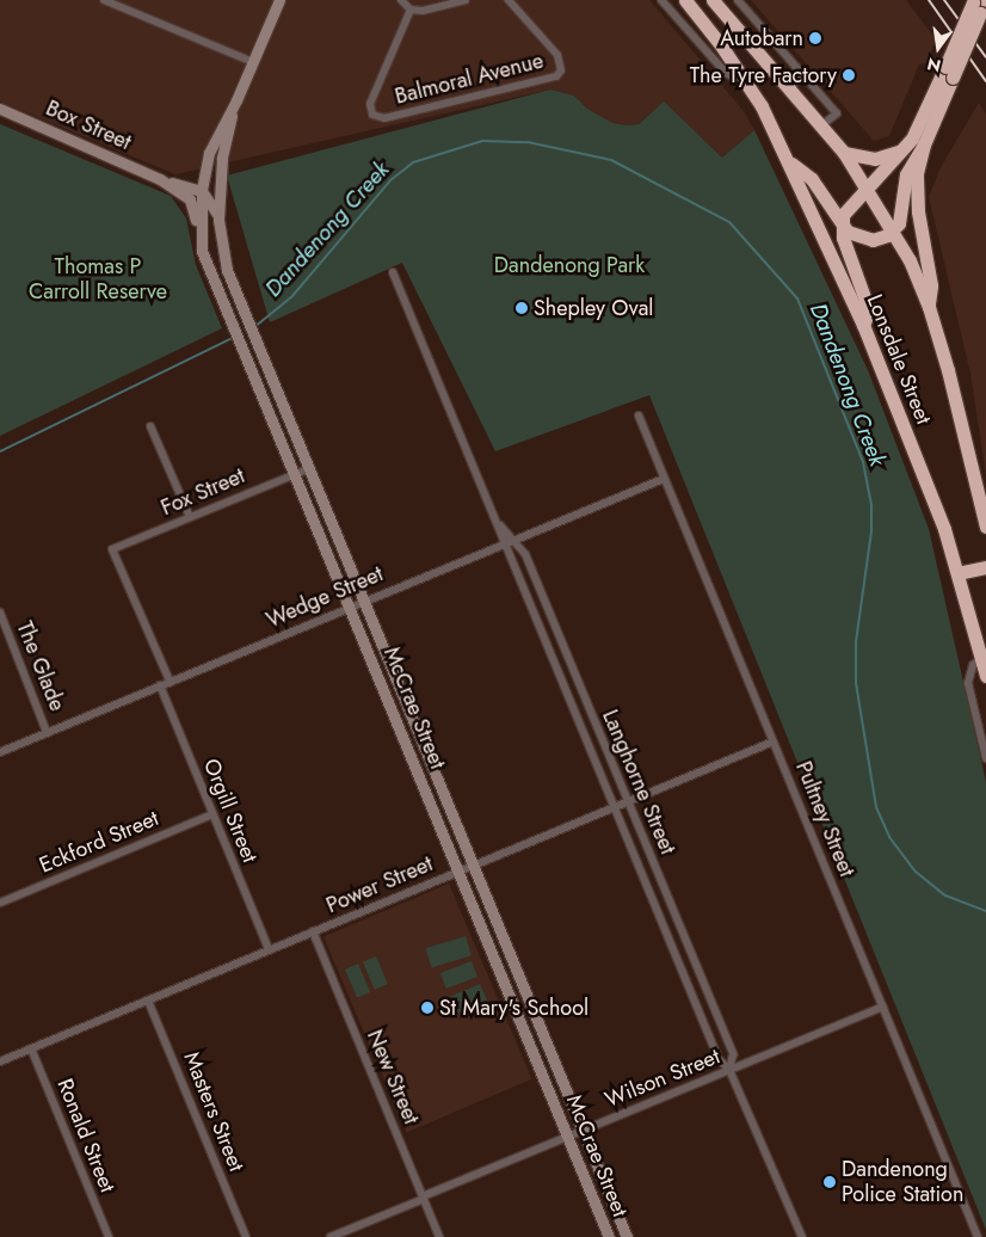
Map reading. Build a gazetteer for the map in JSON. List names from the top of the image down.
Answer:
{
  "streets": {
    "highway": ["Lonsdale Street"],
    "main road": ["Box Street", "McCrae Street"],
    "street": [
      "Balmoral Avenue",
      "Fox Street",
      "Wedge Street",
      "The Glade",
      "Langhorne Street",
      "Orgill Street",
      "Pultney Street",
      "Eckford Street",
      "Power Street",
      "New Street",
      "Wilson Street",
      "Masters Street",
      "Ronald Street"
    ]
  },
  "crossings": [
    ["Box Street", "McCrae Street"],
    ["Fox Street", "Wedge Street"],
    ["Fox Street", "McCrae Street"],
    ["Wedge Street", "The Glade"],
    ["Wedge Street", "McCrae Street"],
    ["Wedge Street", "Langhorne Street"],
    ["Wedge Street", "Orgill Street"],
    ["Wedge Street", "Pultney Street"],
    ["McCrae Street", "Power Street"],
    ["McCrae Street", "Wilson Street"],
    ["Langhorne Street", "Power Street"],
    ["Langhorne Street", "Wilson Street"],
    ["Orgill Street", "Eckford Street"],
    ["Orgill Street", "Power Street"],
    ["Pultney Street", "Power Street"],
    ["Pultney Street", "Wilson Street"],
    ["Power Street", "New Street"],
    ["Power Street", "Masters Street"],
    ["Power Street", "Ronald Street"],
    ["New Street", "Wilson Street"]
  ],
  "water": ["Dandenong Creek"],
  "parks": ["Dandenong Park", "Thomas P Carroll Reserve"],
  "places": [
    "Autobarn",
    "The Tyre Factory",
    "Shepley Oval",
    "St Mary's School",
    "Dandenong Police Station"
  ],
  "north": "bottom"
}
